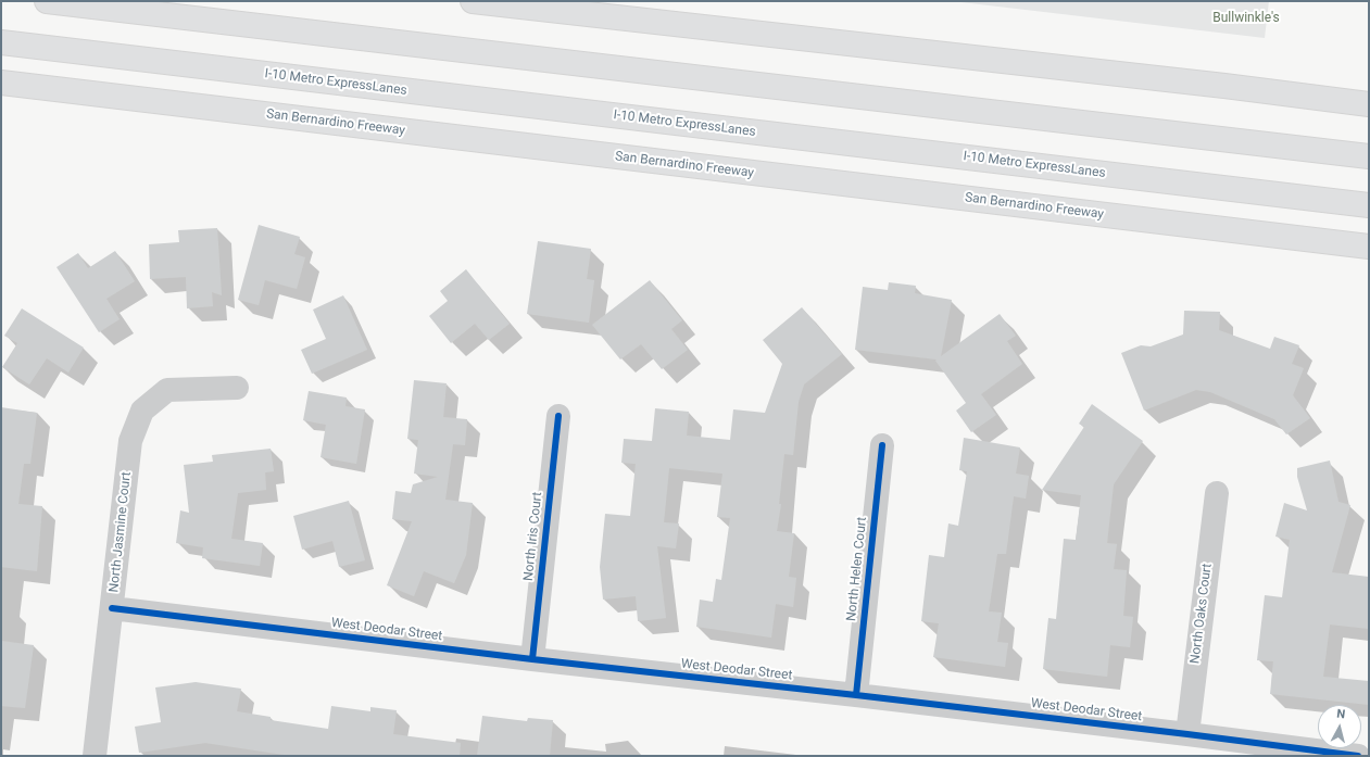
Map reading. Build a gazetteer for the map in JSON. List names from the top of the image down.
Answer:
{
  "streets": {
    "highway": ["I-10 Metro ExpressLanes", "San Bernardino Freeway"],
    "street": [
      "North Jasmine Court",
      "North Iris Court",
      "North Helen Court",
      "North Oaks Court",
      "West Deodar Street"
    ]
  },
  "crossings": [
    ["North Jasmine Court", "West Deodar Street"],
    ["North Iris Court", "West Deodar Street"],
    ["North Helen Court", "West Deodar Street"],
    ["North Oaks Court", "West Deodar Street"]
  ],
  "parks": ["Bullwinkle's"],
  "north": "top"
}
